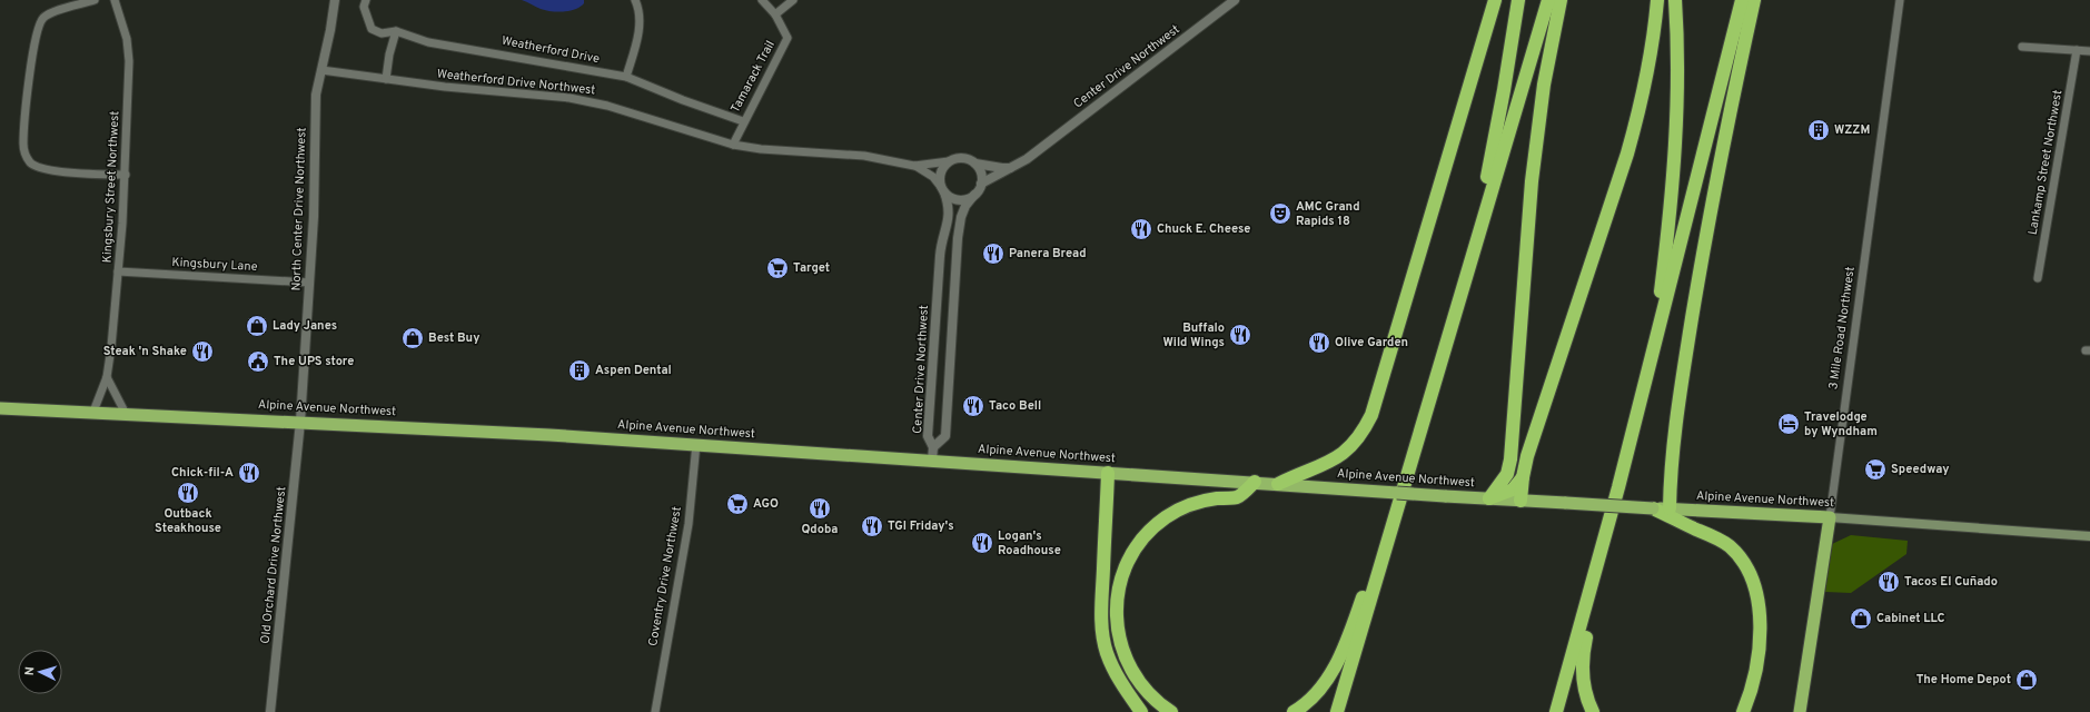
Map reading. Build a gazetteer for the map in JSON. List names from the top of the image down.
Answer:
{
  "streets": {
    "highway": ["3 Mile Road Northwest", "Alpine Avenue Northwest"],
    "street": [
      "Weatherford Drive",
      "Center Drive Northwest",
      "Tamarack Trail",
      "Weatherford Drive Northwest",
      "Lankamp Street Northwest",
      "Kingsbury Street Northwest",
      "North Center Drive Northwest",
      "Kingsbury Lane",
      "Old Orchard Drive Northwest",
      "Coventry Drive Northwest"
    ]
  },
  "crossings": [
    ["Weatherford Drive", "Tamarack Trail"],
    ["Center Drive Northwest", "Weatherford Drive Northwest"],
    ["Tamarack Trail", "Weatherford Drive Northwest"],
    ["Weatherford Drive Northwest", "North Center Drive Northwest"],
    ["Kingsbury Street Northwest", "Kingsbury Lane"],
    ["Kingsbury Street Northwest", "Alpine Avenue Northwest"],
    ["North Center Drive Northwest", "Kingsbury Lane"],
    ["North Center Drive Northwest", "Alpine Avenue Northwest"],
    ["North Center Drive Northwest", "Old Orchard Drive Northwest"],
    ["3 Mile Road Northwest", "Alpine Avenue Northwest"],
    ["Alpine Avenue Northwest", "Old Orchard Drive Northwest"],
    ["Alpine Avenue Northwest", "Coventry Drive Northwest"]
  ],
  "places": {
    "building": ["WZZM", "Aspen Dental"],
    "theatre": ["AMC Grand Rapids 18"],
    "restaurant": [
      "Chuck E. Cheese",
      "Panera Bread",
      "Buffalo Wild Wings",
      "Olive Garden",
      "Steak 'n Shake",
      "Taco Bell",
      "Chick-fil-A",
      "Outback Steakhouse",
      "Qdoba",
      "TGI Friday's",
      "Logan's Roadhouse",
      "Tacos El Cuñado"
    ],
    "supermarket": ["Target", "Speedway", "AGO"],
    "shop": [
      "Lady Janes",
      "Best Buy",
      "Cabinet LLC",
      "The Home Depot"
    ],
    "public building": ["The UPS store"],
    "hotel": ["Travelodge by Wyndham"]
  },
  "north": "left"
}
